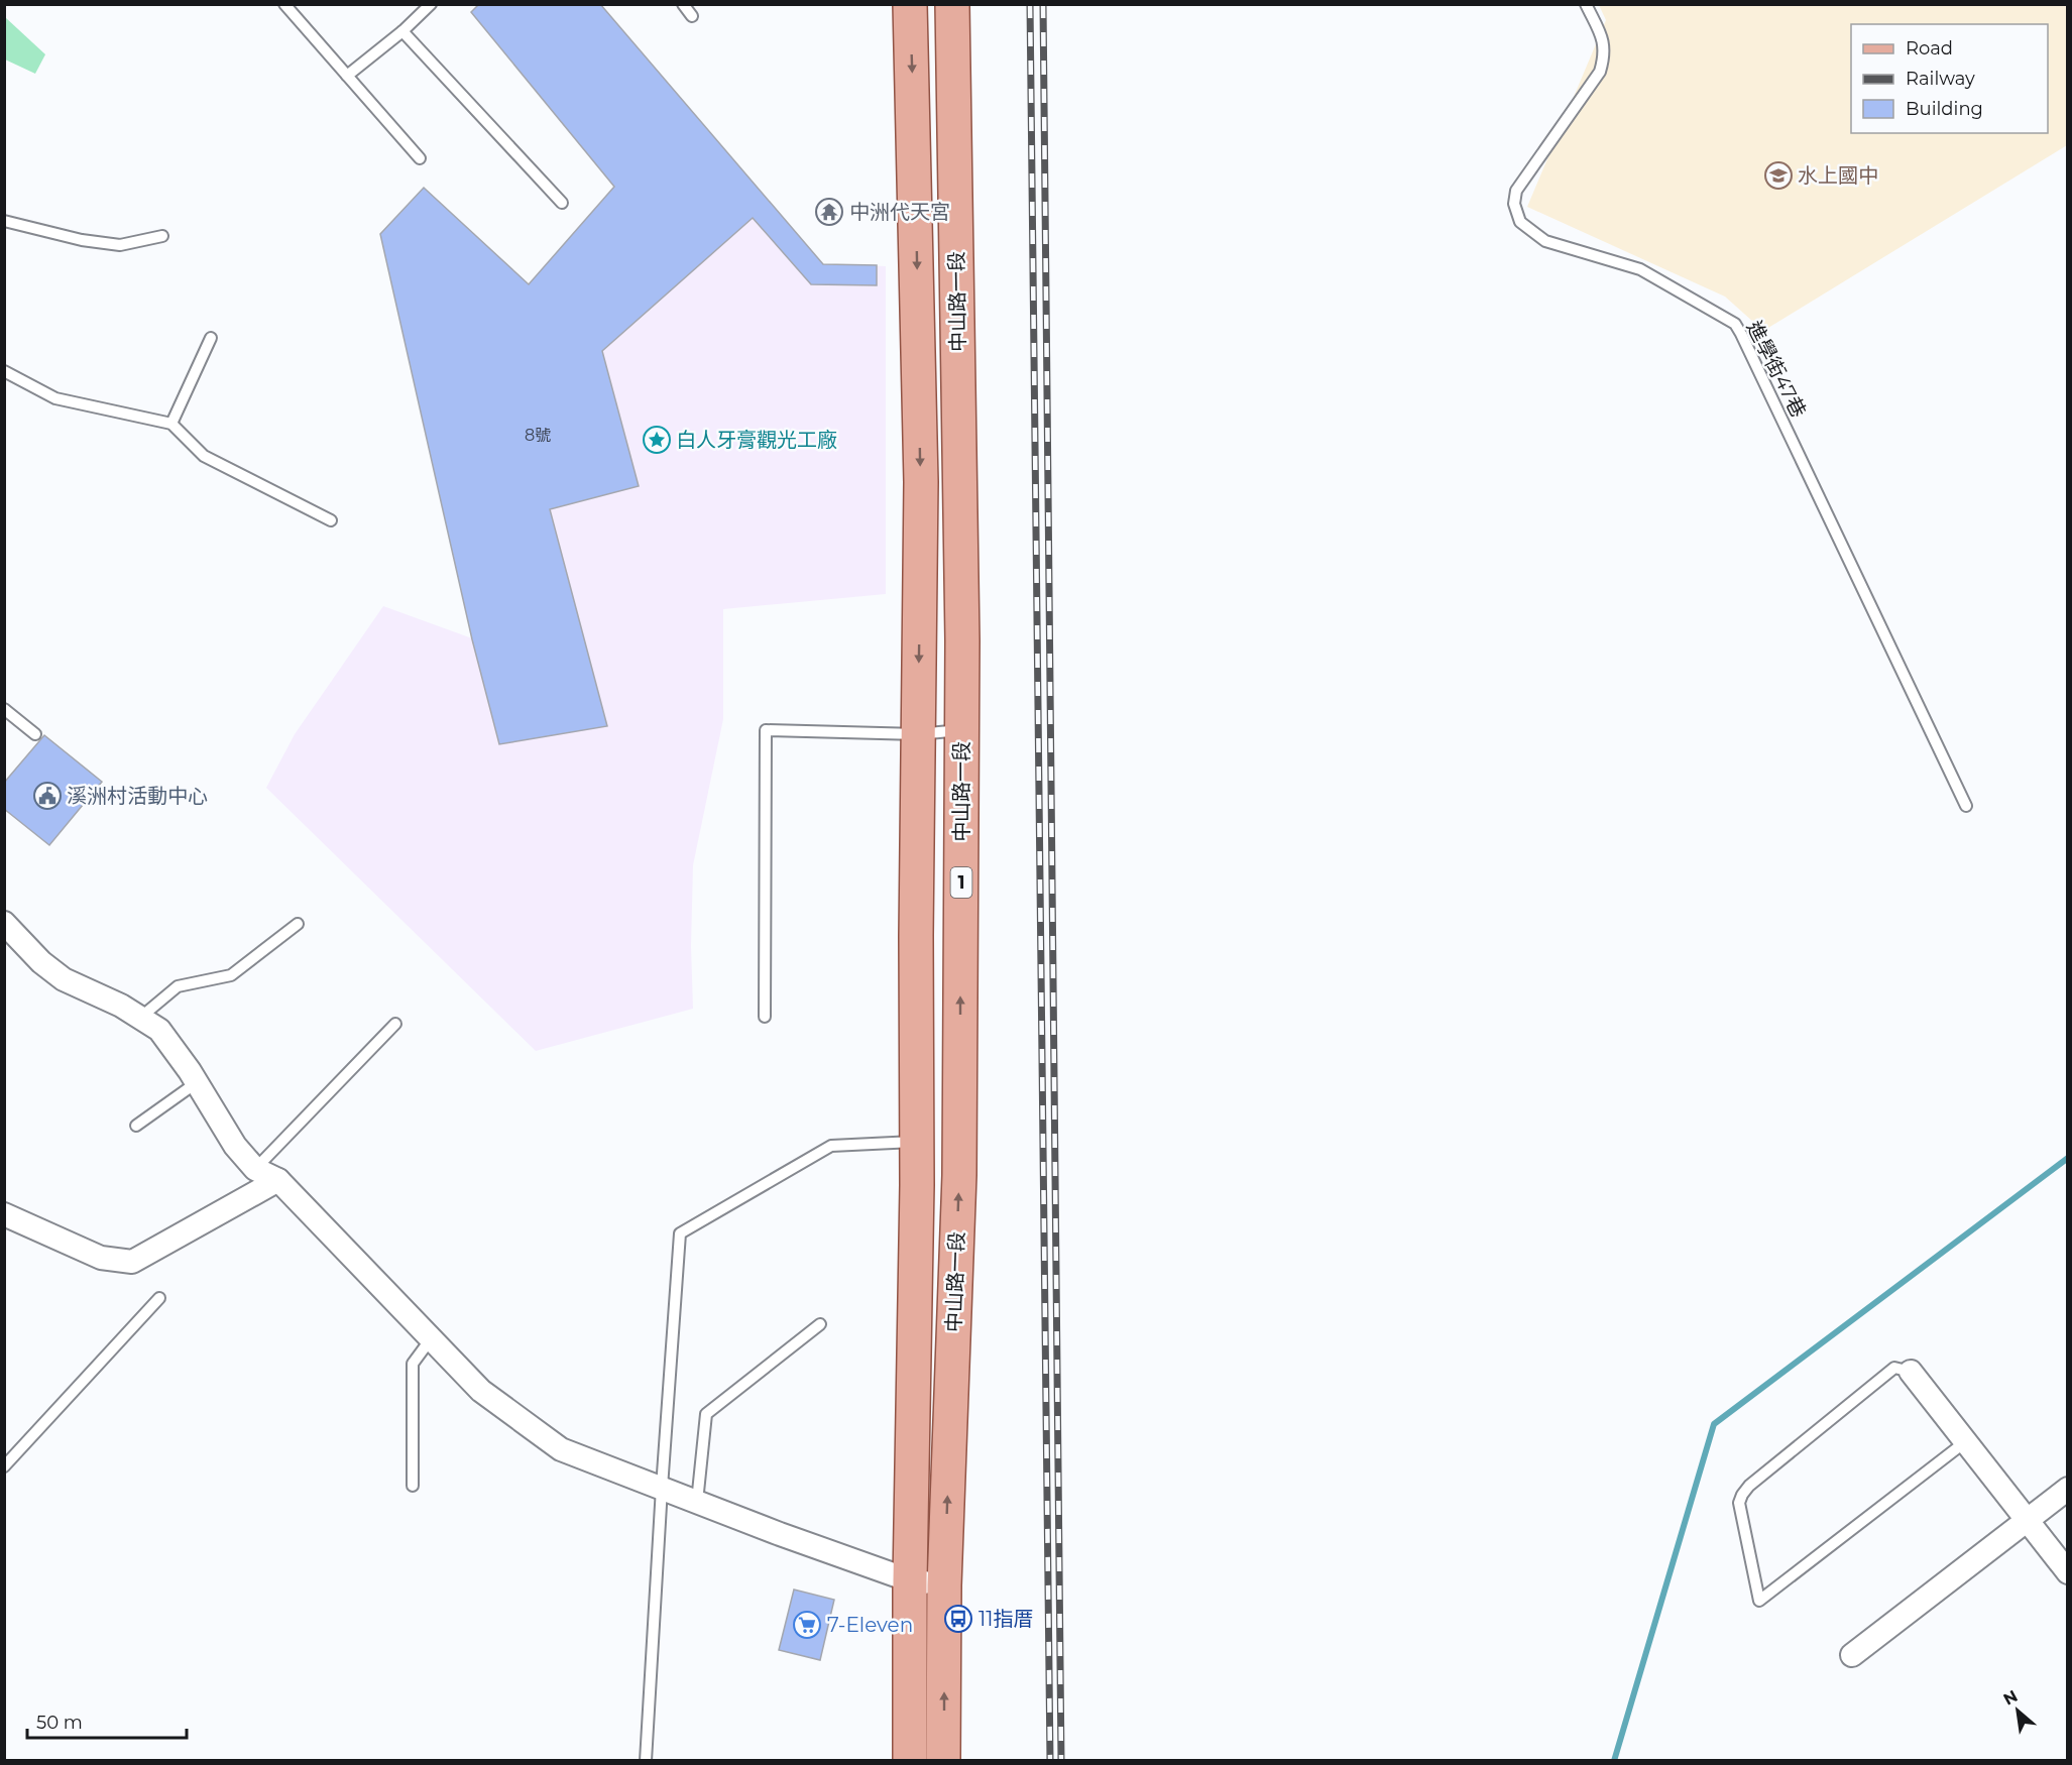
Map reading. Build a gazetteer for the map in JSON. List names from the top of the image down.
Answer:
{
  "streets": {
    "main road": ["中山路一段", "1"],
    "lane": ["進學街47巷"]
  },
  "places": {
    "school or university": ["水上國中"],
    "temple": ["中洲代天宮"],
    "place": ["白人牙膏觀光工廠"],
    "public building": ["溪洲村活動中心"],
    "bus stop": ["11指厝"],
    "supermarket": ["7-Eleven"]
  },
  "house_numbers": ["8號"],
  "legend": ["Road", "Railway", "Building"],
  "scale_bar": "50 m",
  "north": "top left"
}
